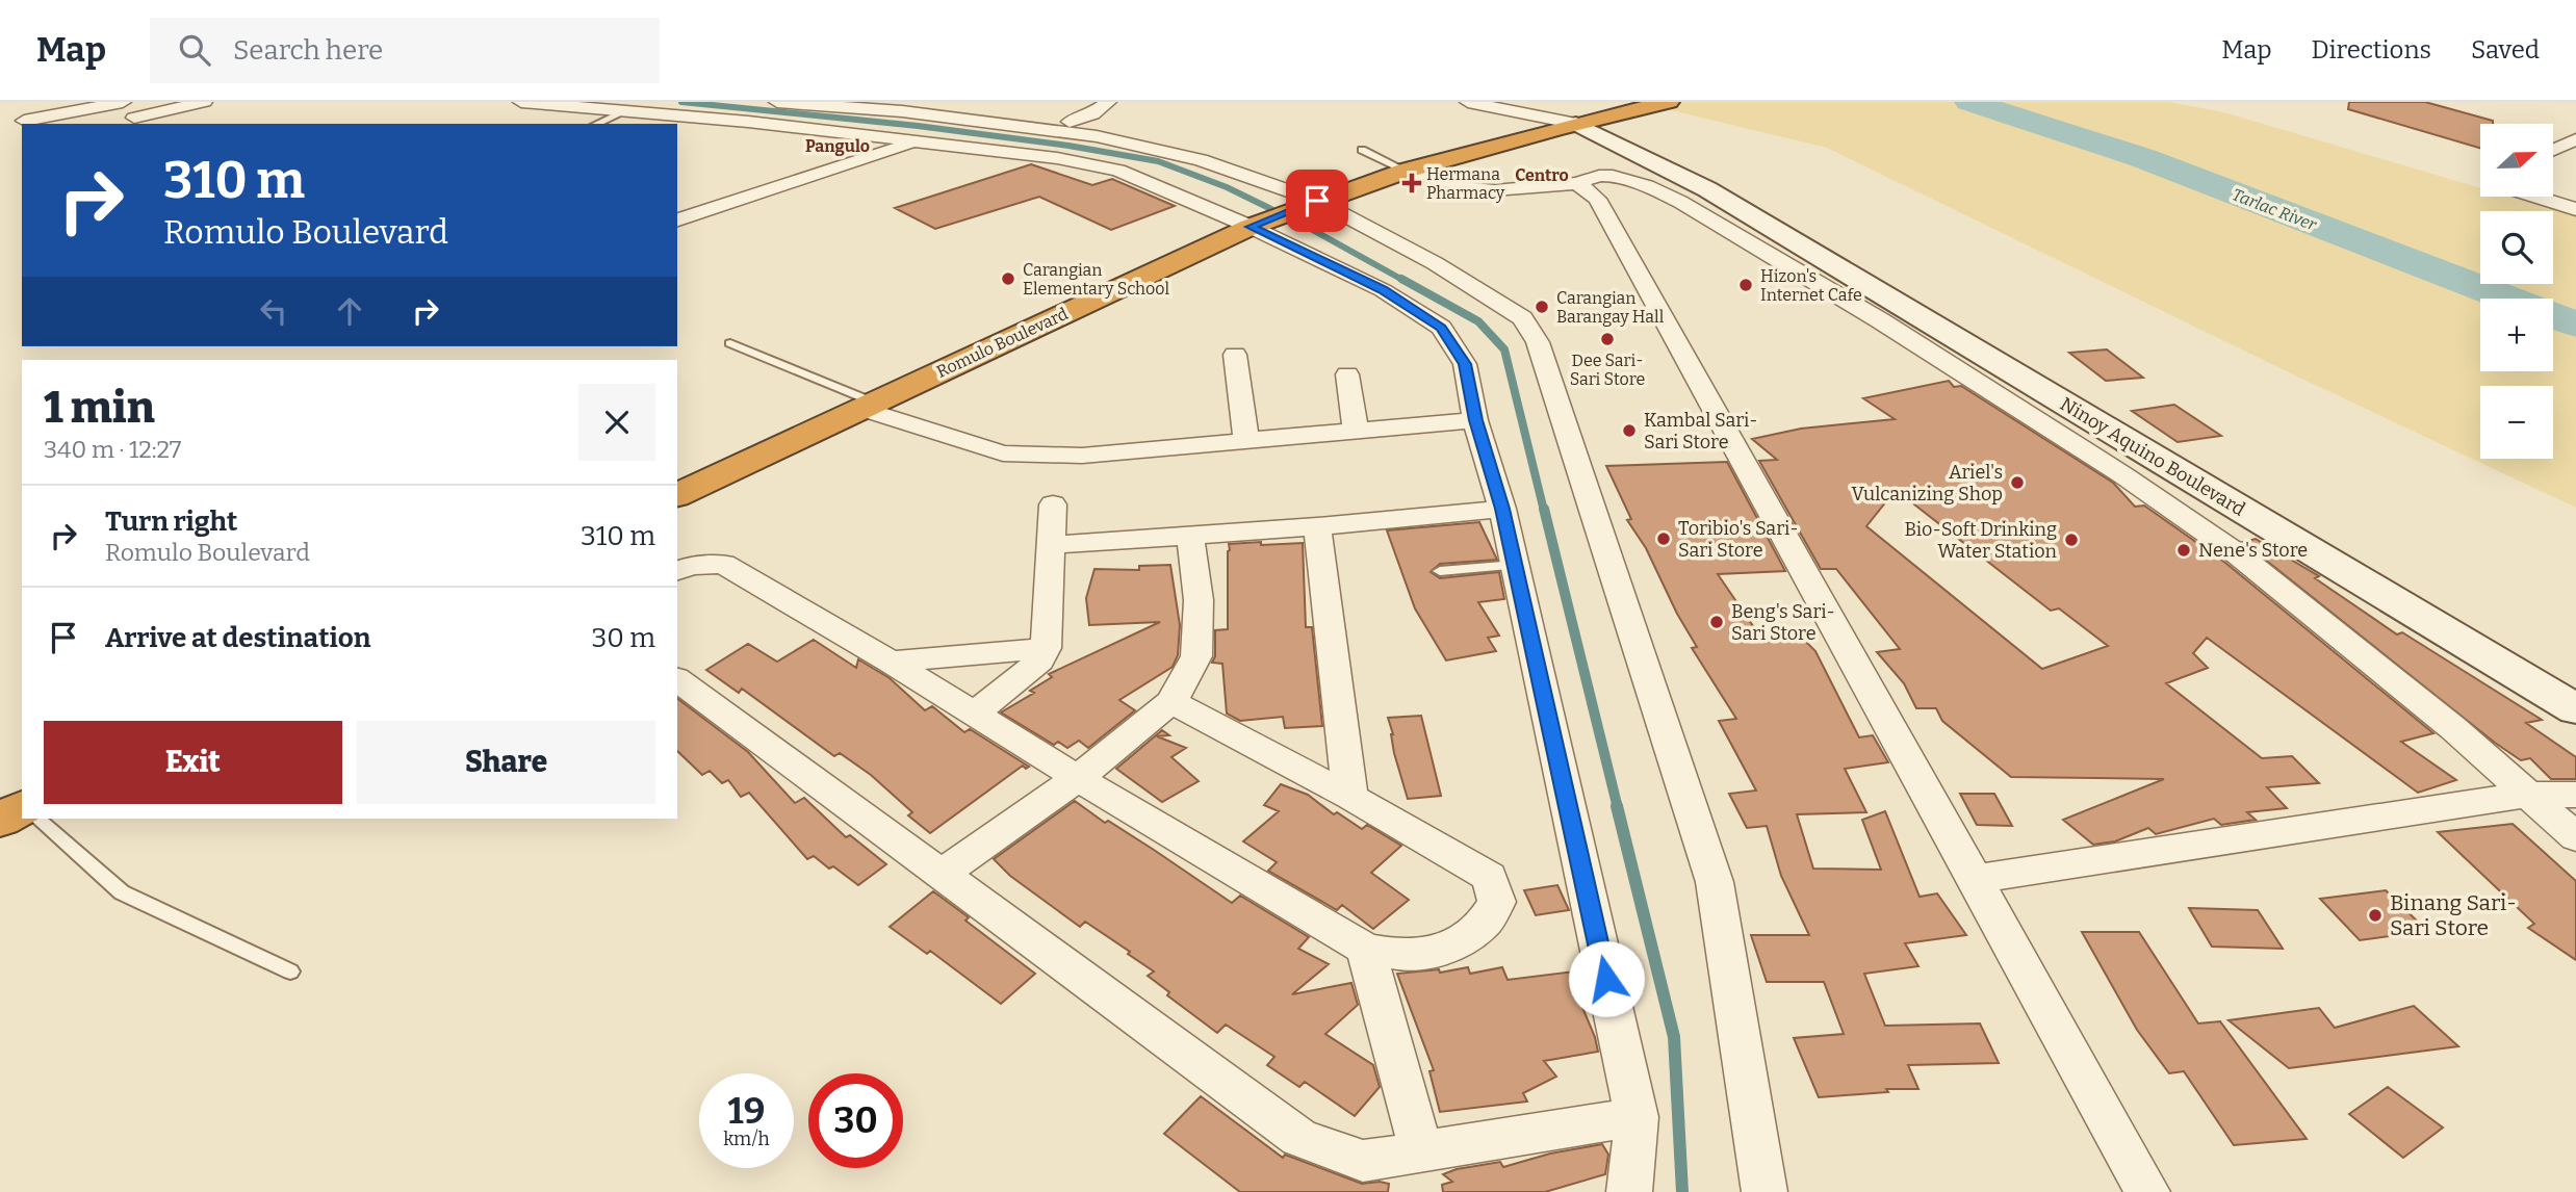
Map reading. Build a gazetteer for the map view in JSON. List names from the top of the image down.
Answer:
{
  "streets": {
    "highway": ["Romulo Boulevard"],
    "main road": ["Ninoy Aquino Boulevard"]
  },
  "crossings": [
    ["Romulo Boulevard", "Ninoy Aquino Boulevard"]
  ],
  "districts": ["Pangulo", "Centro"],
  "water": ["Tarlac River"],
  "places": {
    "health": ["Hermana Pharmacy"],
    "other": [
      "Carangian Elementary School",
      "Hizon's Internet Cafe",
      "Carangian Barangay Hall",
      "Dee Sari- Sari Store",
      "Kambal Sari- Sari Store",
      "Ariel's Vulcanizing Shop",
      "Toribio's Sari- Sari Store",
      "Bio-Soft Drinking Water Station",
      "Nene's Store",
      "Beng's Sari- Sari Store",
      "Binang Sari- Sari Store"
    ]
  },
  "north": "right",
  "page": {
    "header": "Map",
    "search": "Search here",
    "nav": ["Map", "Directions", "Saved"],
    "map_buttons": ["+", "−"],
    "turn": ["310 m", "Romulo Boulevard"],
    "heading": ["1 min", "340 m · 12:27"],
    "list": [
      {
        "name": "Turn right",
        "note": "Romulo Boulevard",
        "value": "310 m"
      },
      {
        "name": "Arrive at destination",
        "value": "30 m"
      }
    ],
    "buttons": ["Exit", "Share"],
    "speed": "19 km/h",
    "limit": "30"
  }
}
